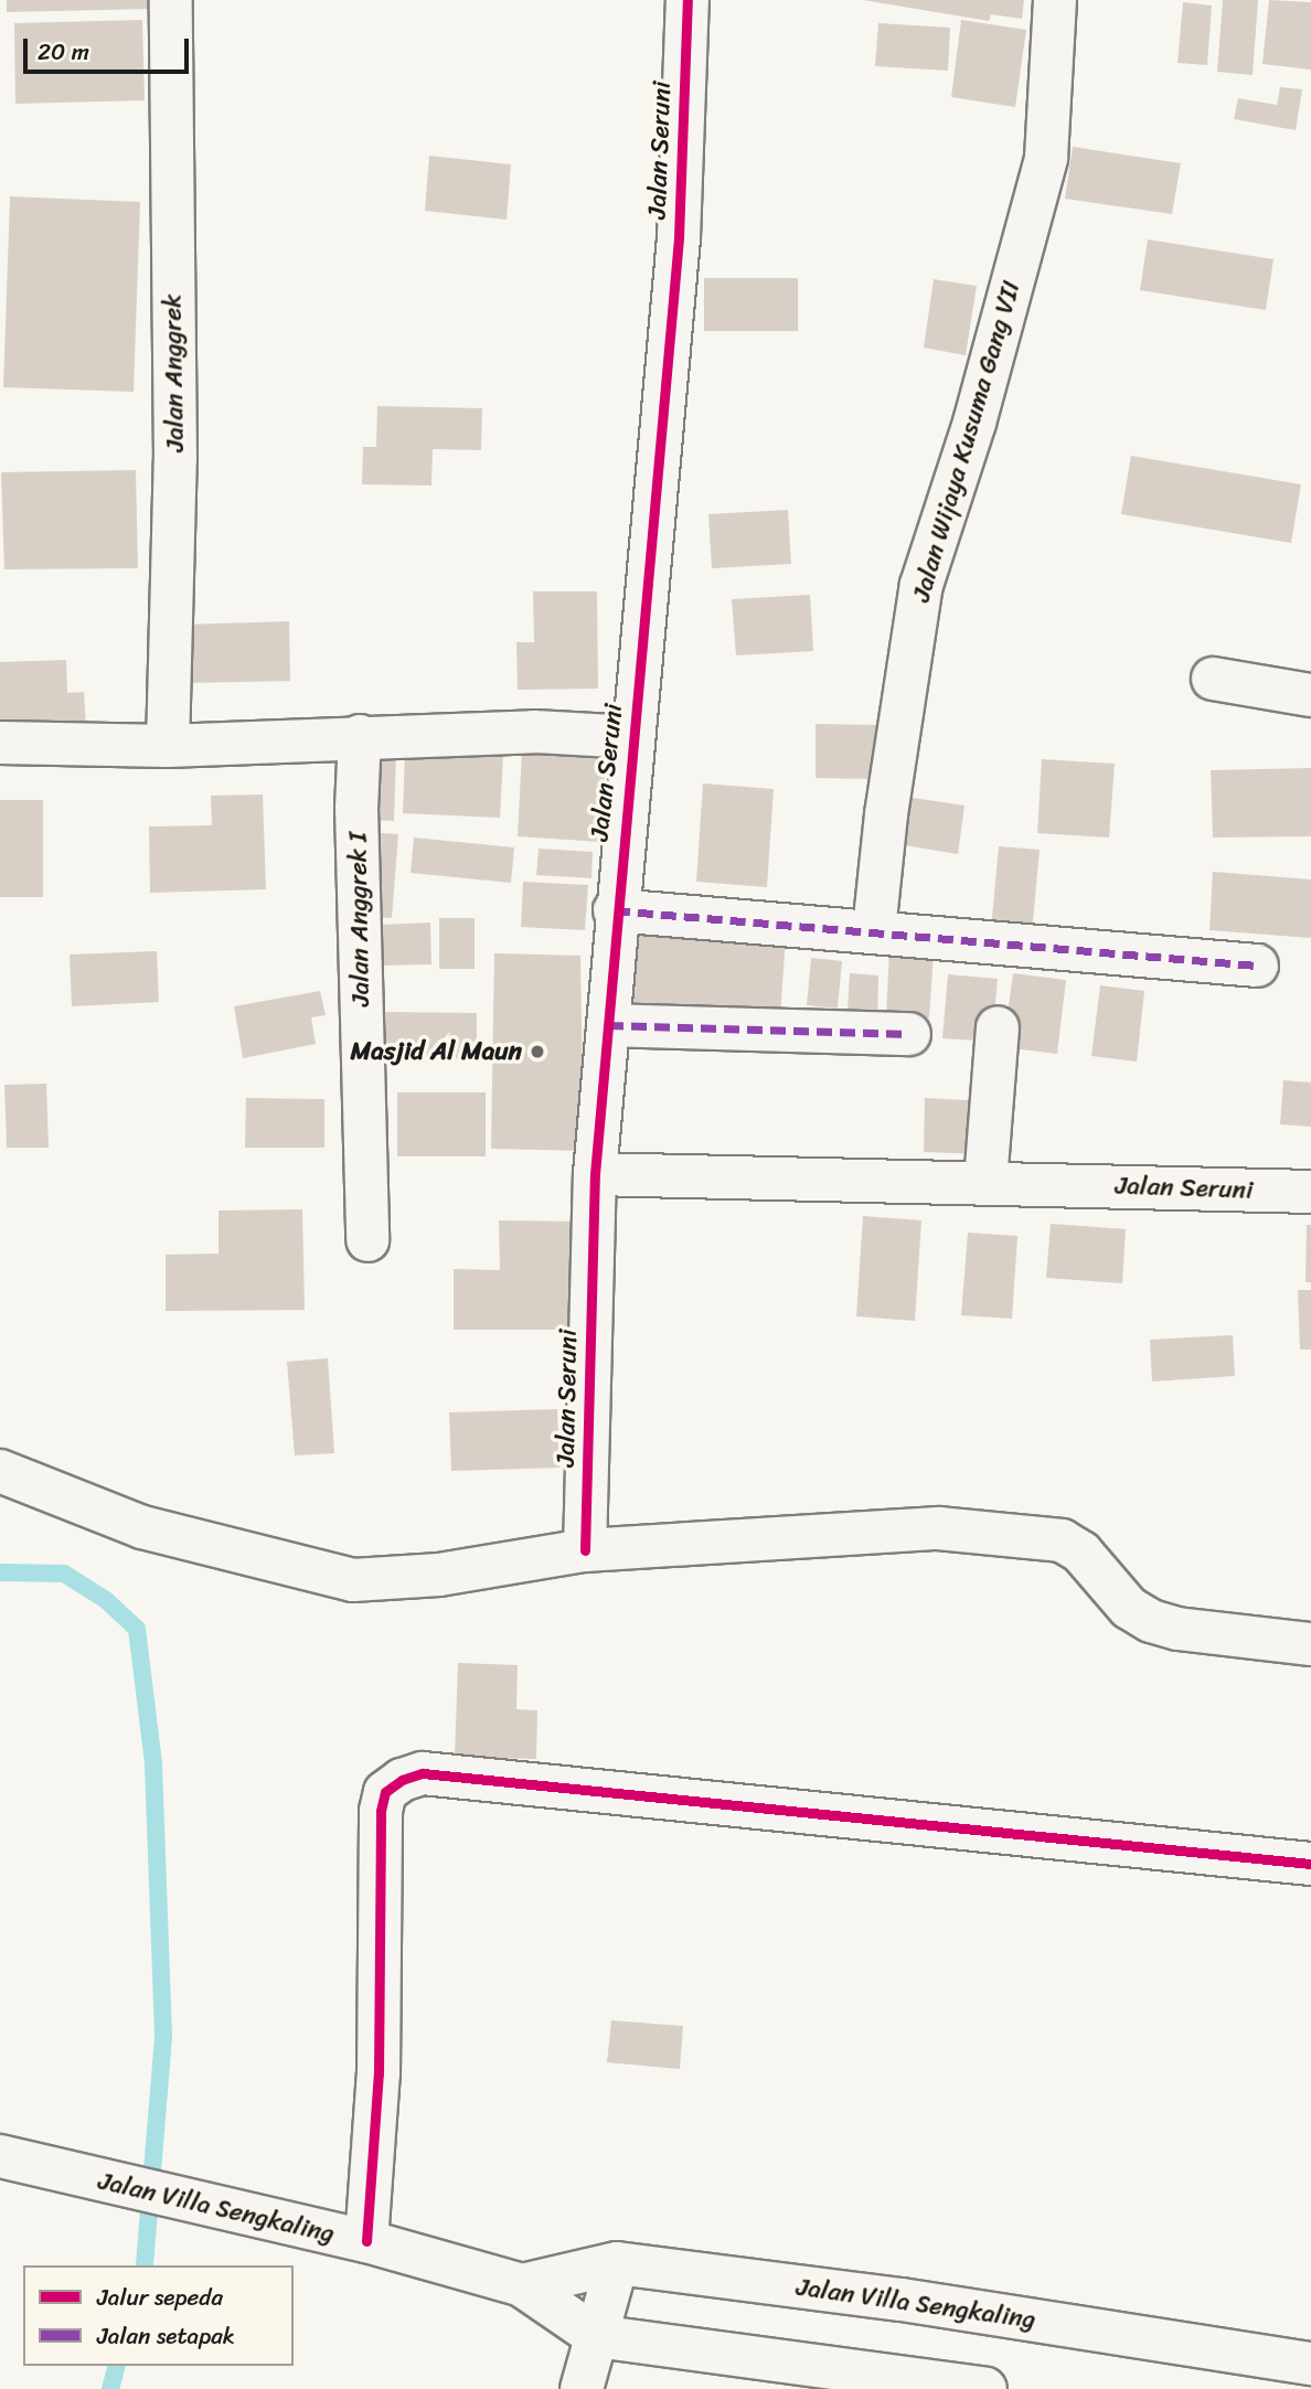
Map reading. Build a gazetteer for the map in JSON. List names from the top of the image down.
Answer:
{
  "streets": {
    "street": [
      "Jalan Seruni",
      "Jalan Anggrek",
      "Jalan Wijaya Kusuma Gang VII",
      "Jalan Anggrek I",
      "Jalan Villa Sengkaling"
    ]
  },
  "places": ["Masjid Al Maun"],
  "legend": ["Jalur sepeda", "Jalan setapak"],
  "scale_bar": "20 m"
}
